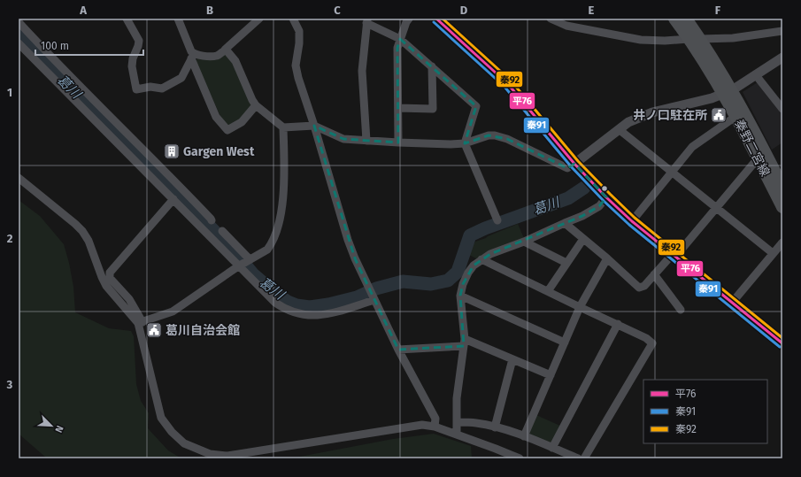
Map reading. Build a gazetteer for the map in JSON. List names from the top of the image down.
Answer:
{
  "streets": {
    "main road": ["秦野二宮線"]
  },
  "water": ["葛川"],
  "places": {
    "public building": ["井ノ口駐在所", "葛川自治会館"],
    "building": ["Gargen West"]
  },
  "lines": ["transit line 平76", "transit line 秦92", "transit line 秦91"],
  "legend": ["平76", "秦91", "秦92"],
  "scale_bar": "100 m",
  "north": "bottom right",
  "grid": {
    "columns": [
      "A",
      "B",
      "C",
      "D",
      "E",
      "F"
    ],
    "rows": ["1", "2", "3"]
  }
}
